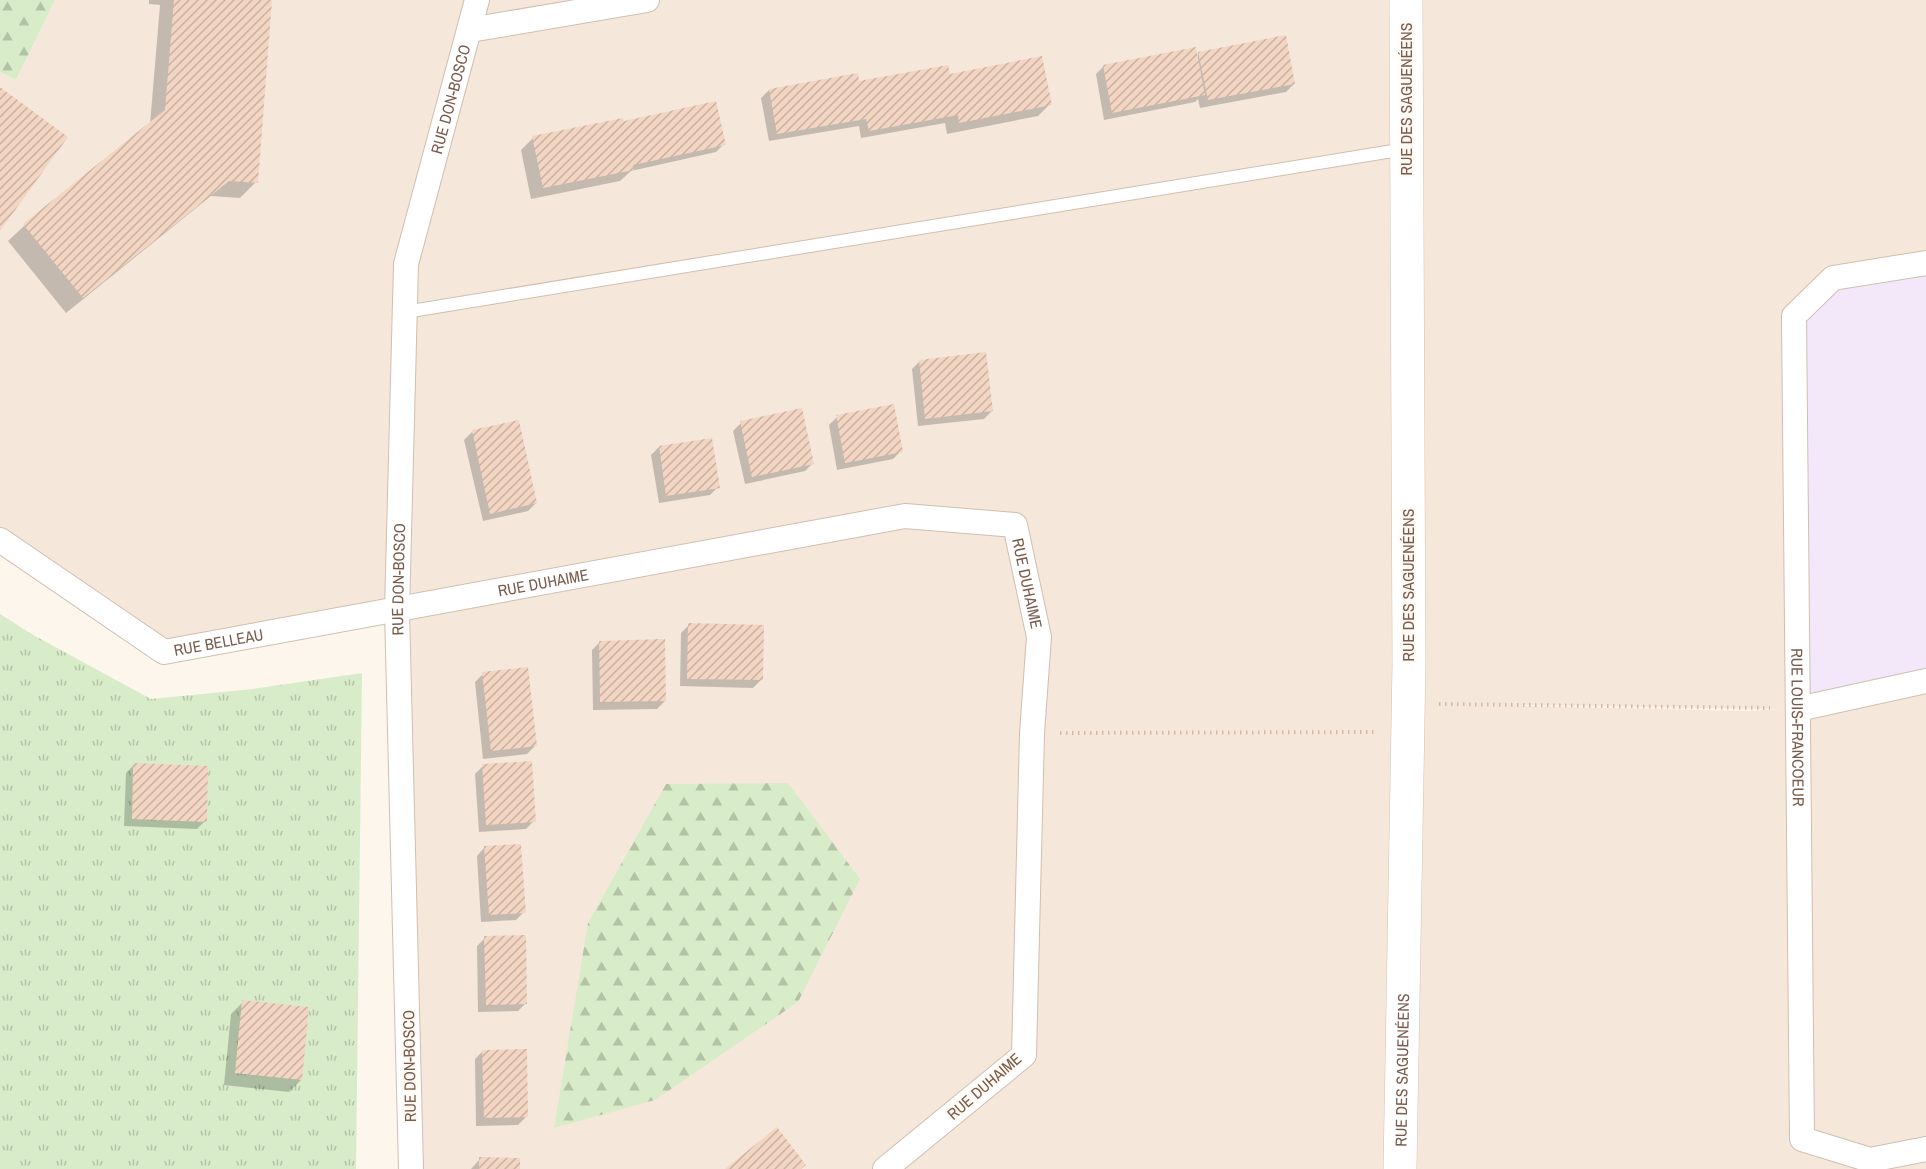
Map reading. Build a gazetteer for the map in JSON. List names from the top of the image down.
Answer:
{
  "streets": {
    "street": [
      "RUE DES SAGUENÉENS",
      "RUE DON-BOSCO",
      "RUE DUHAIME",
      "RUE BELLEAU",
      "RUE LOUIS-FRANCOEUR"
    ]
  },
  "crossings": [
    ["RUE DON-BOSCO", "RUE DUHAIME"],
    ["RUE DON-BOSCO", "RUE BELLEAU"],
    ["RUE DUHAIME", "RUE BELLEAU"]
  ]
}
